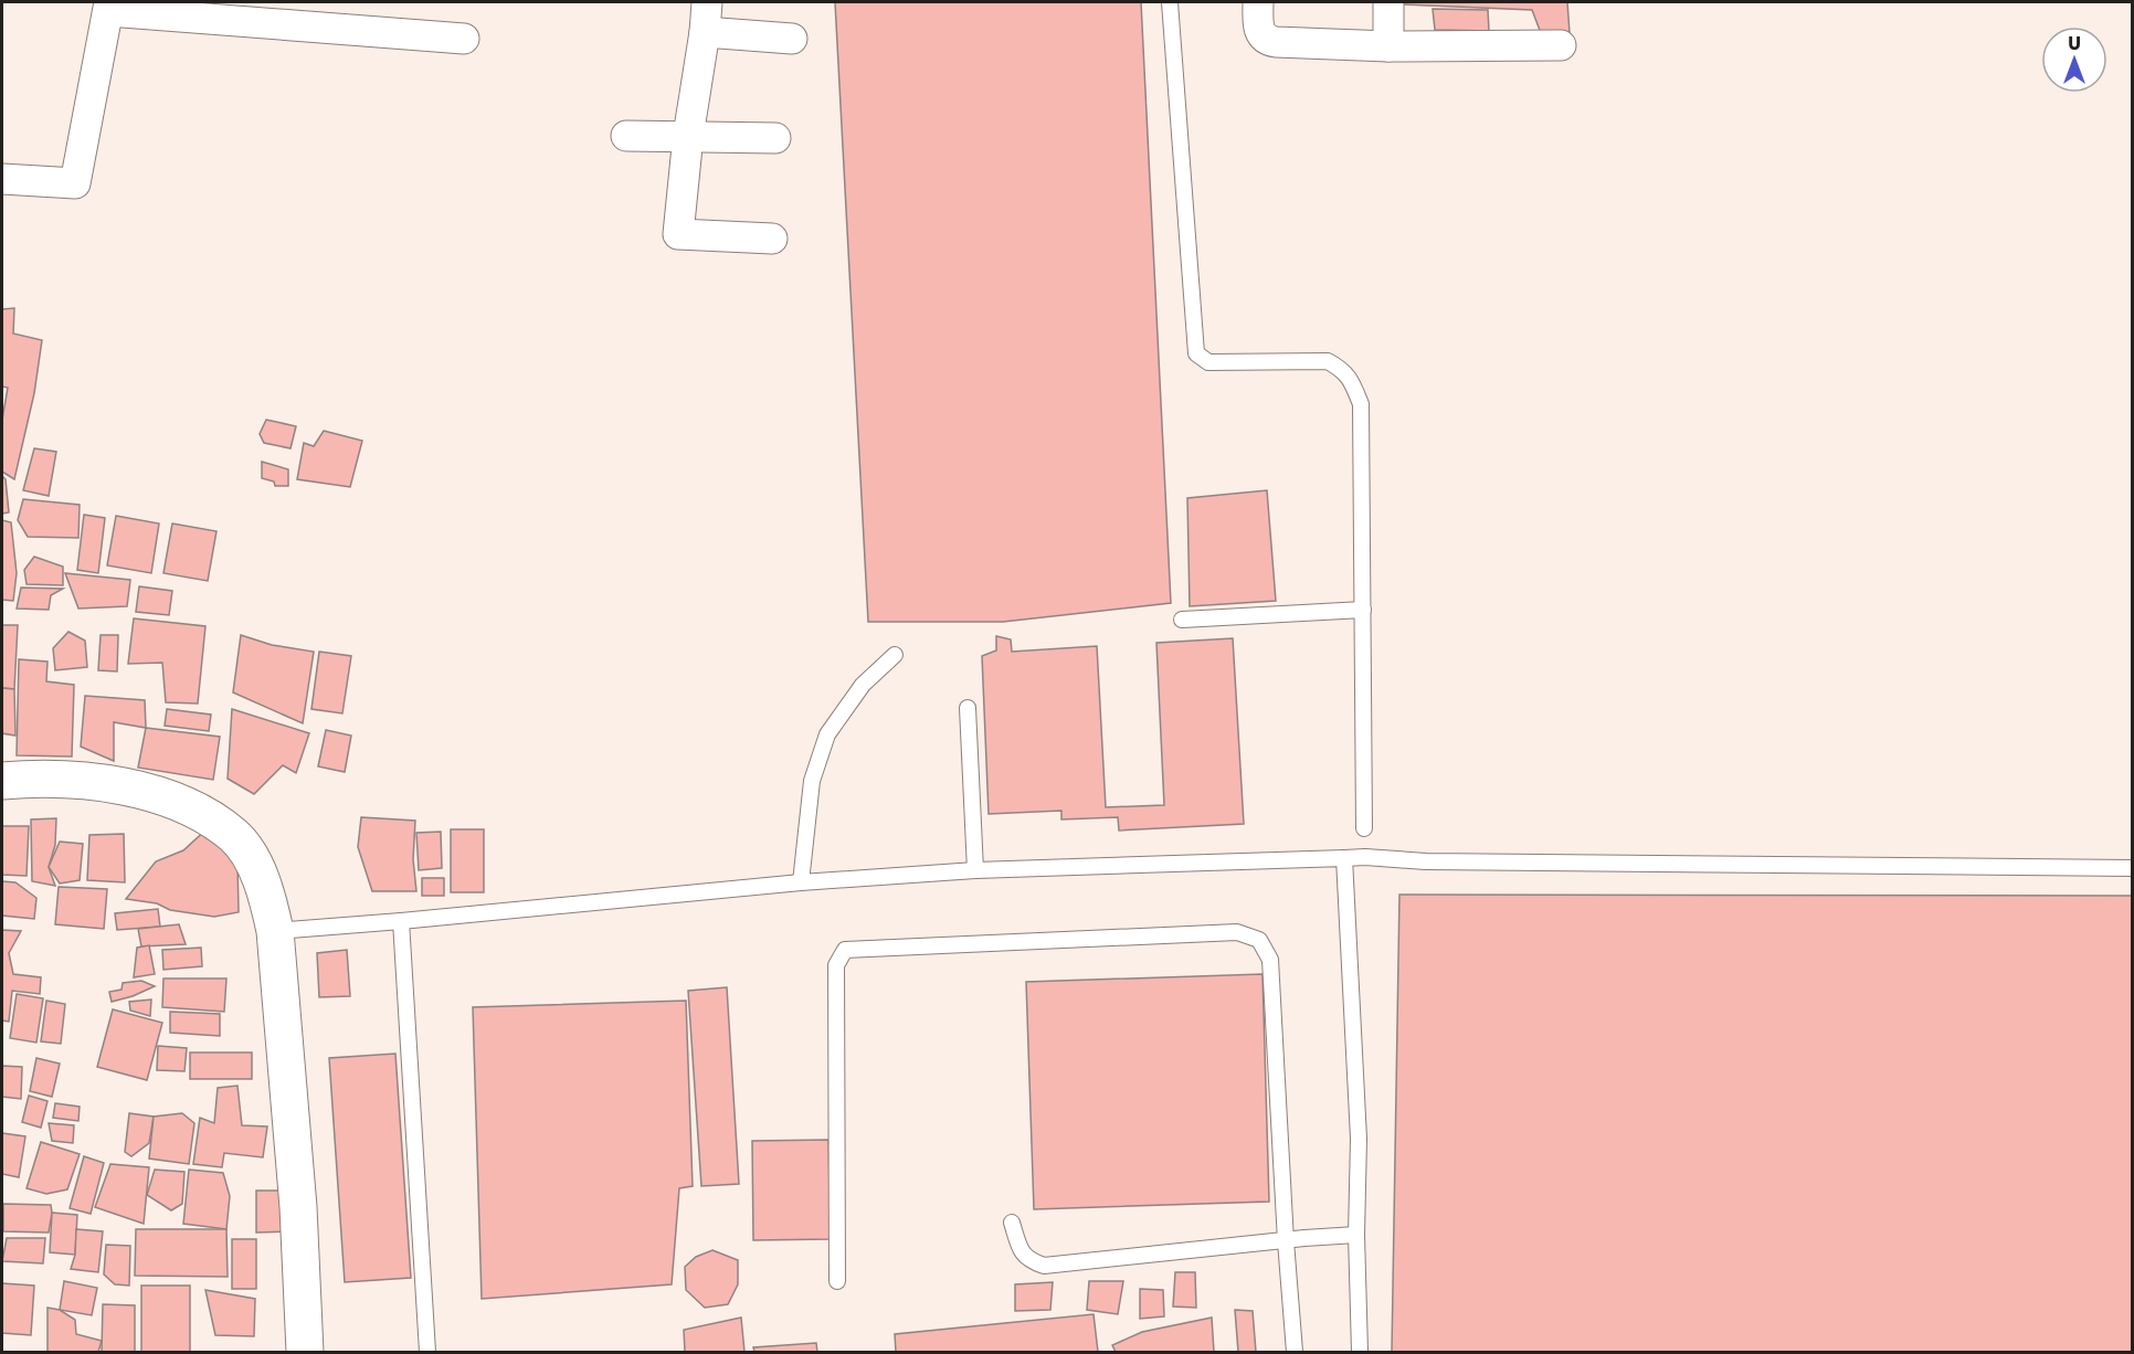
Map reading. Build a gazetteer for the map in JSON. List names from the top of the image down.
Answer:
{
  "north": "top"
}
